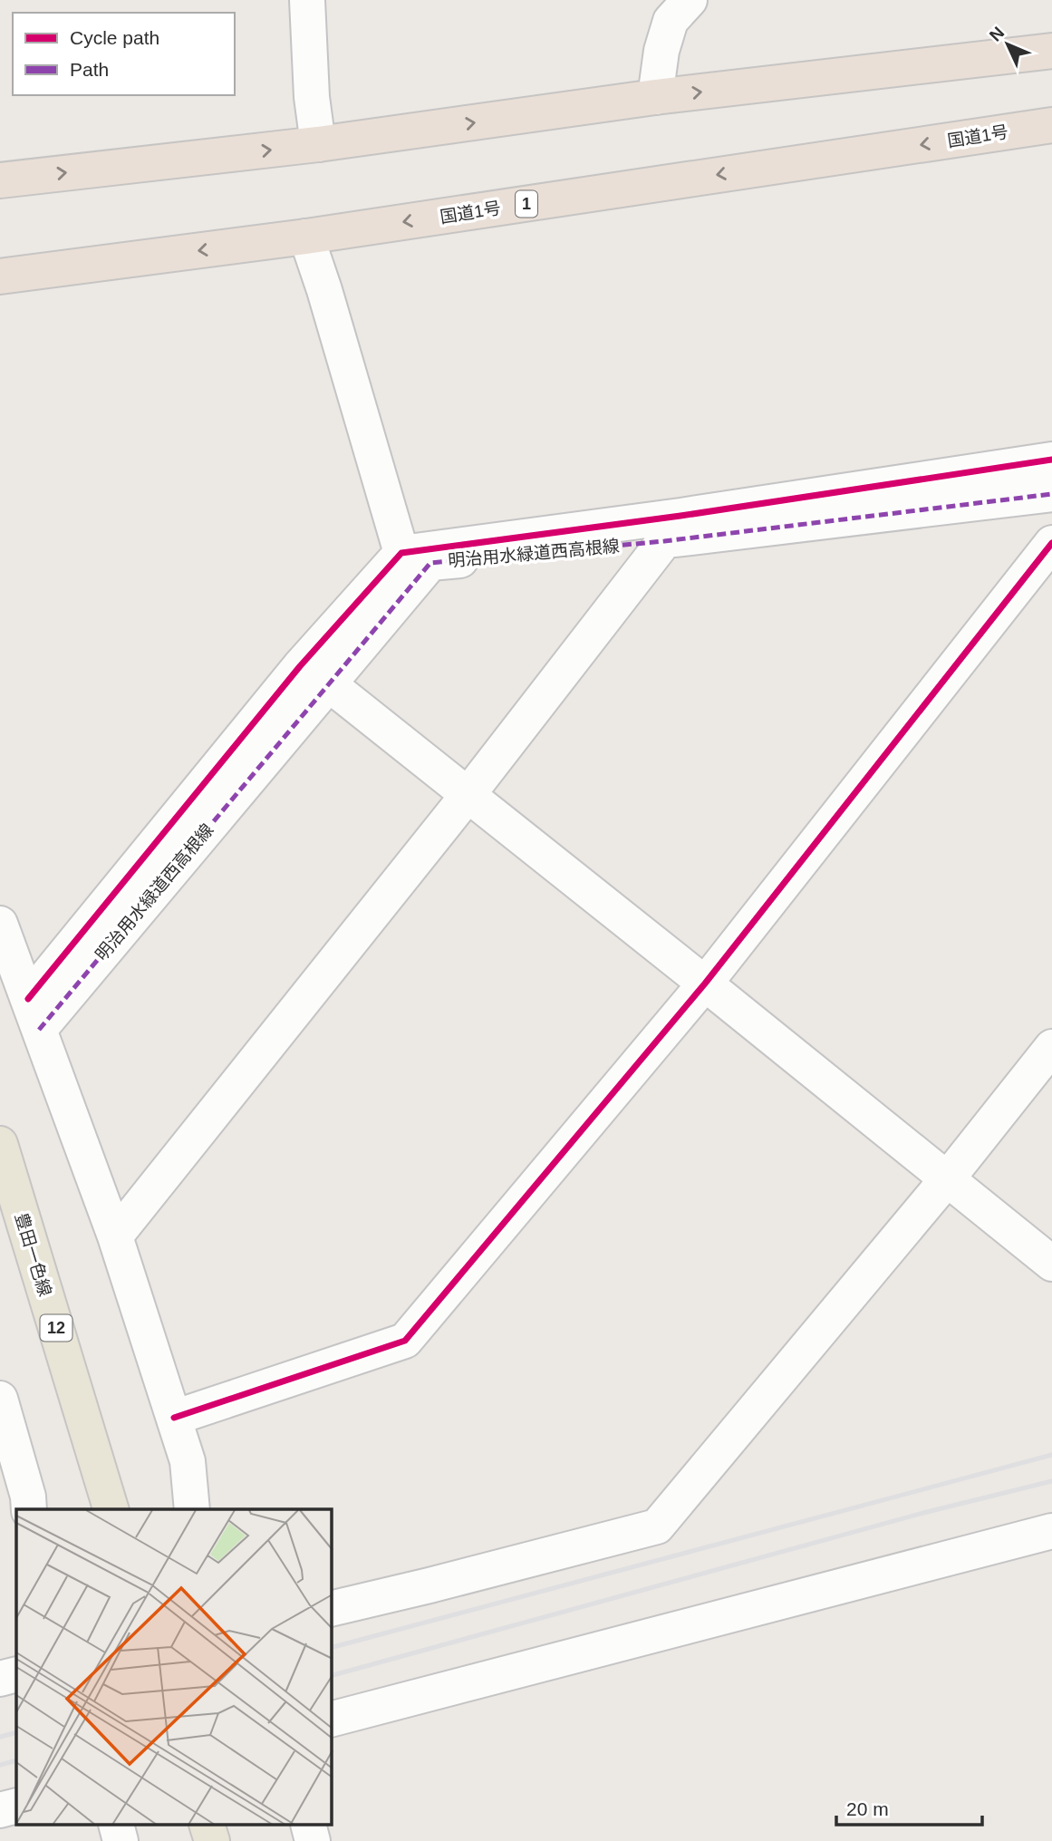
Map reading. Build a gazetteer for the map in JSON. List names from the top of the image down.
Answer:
{
  "streets": {
    "highway": ["国道1号", "1"],
    "main road": ["豊田一色線", "12"],
    "street": ["明治用水緑道西高根線"]
  },
  "legend": ["Cycle path", "Path"],
  "scale_bar": "20 m",
  "north": "top left"
}
